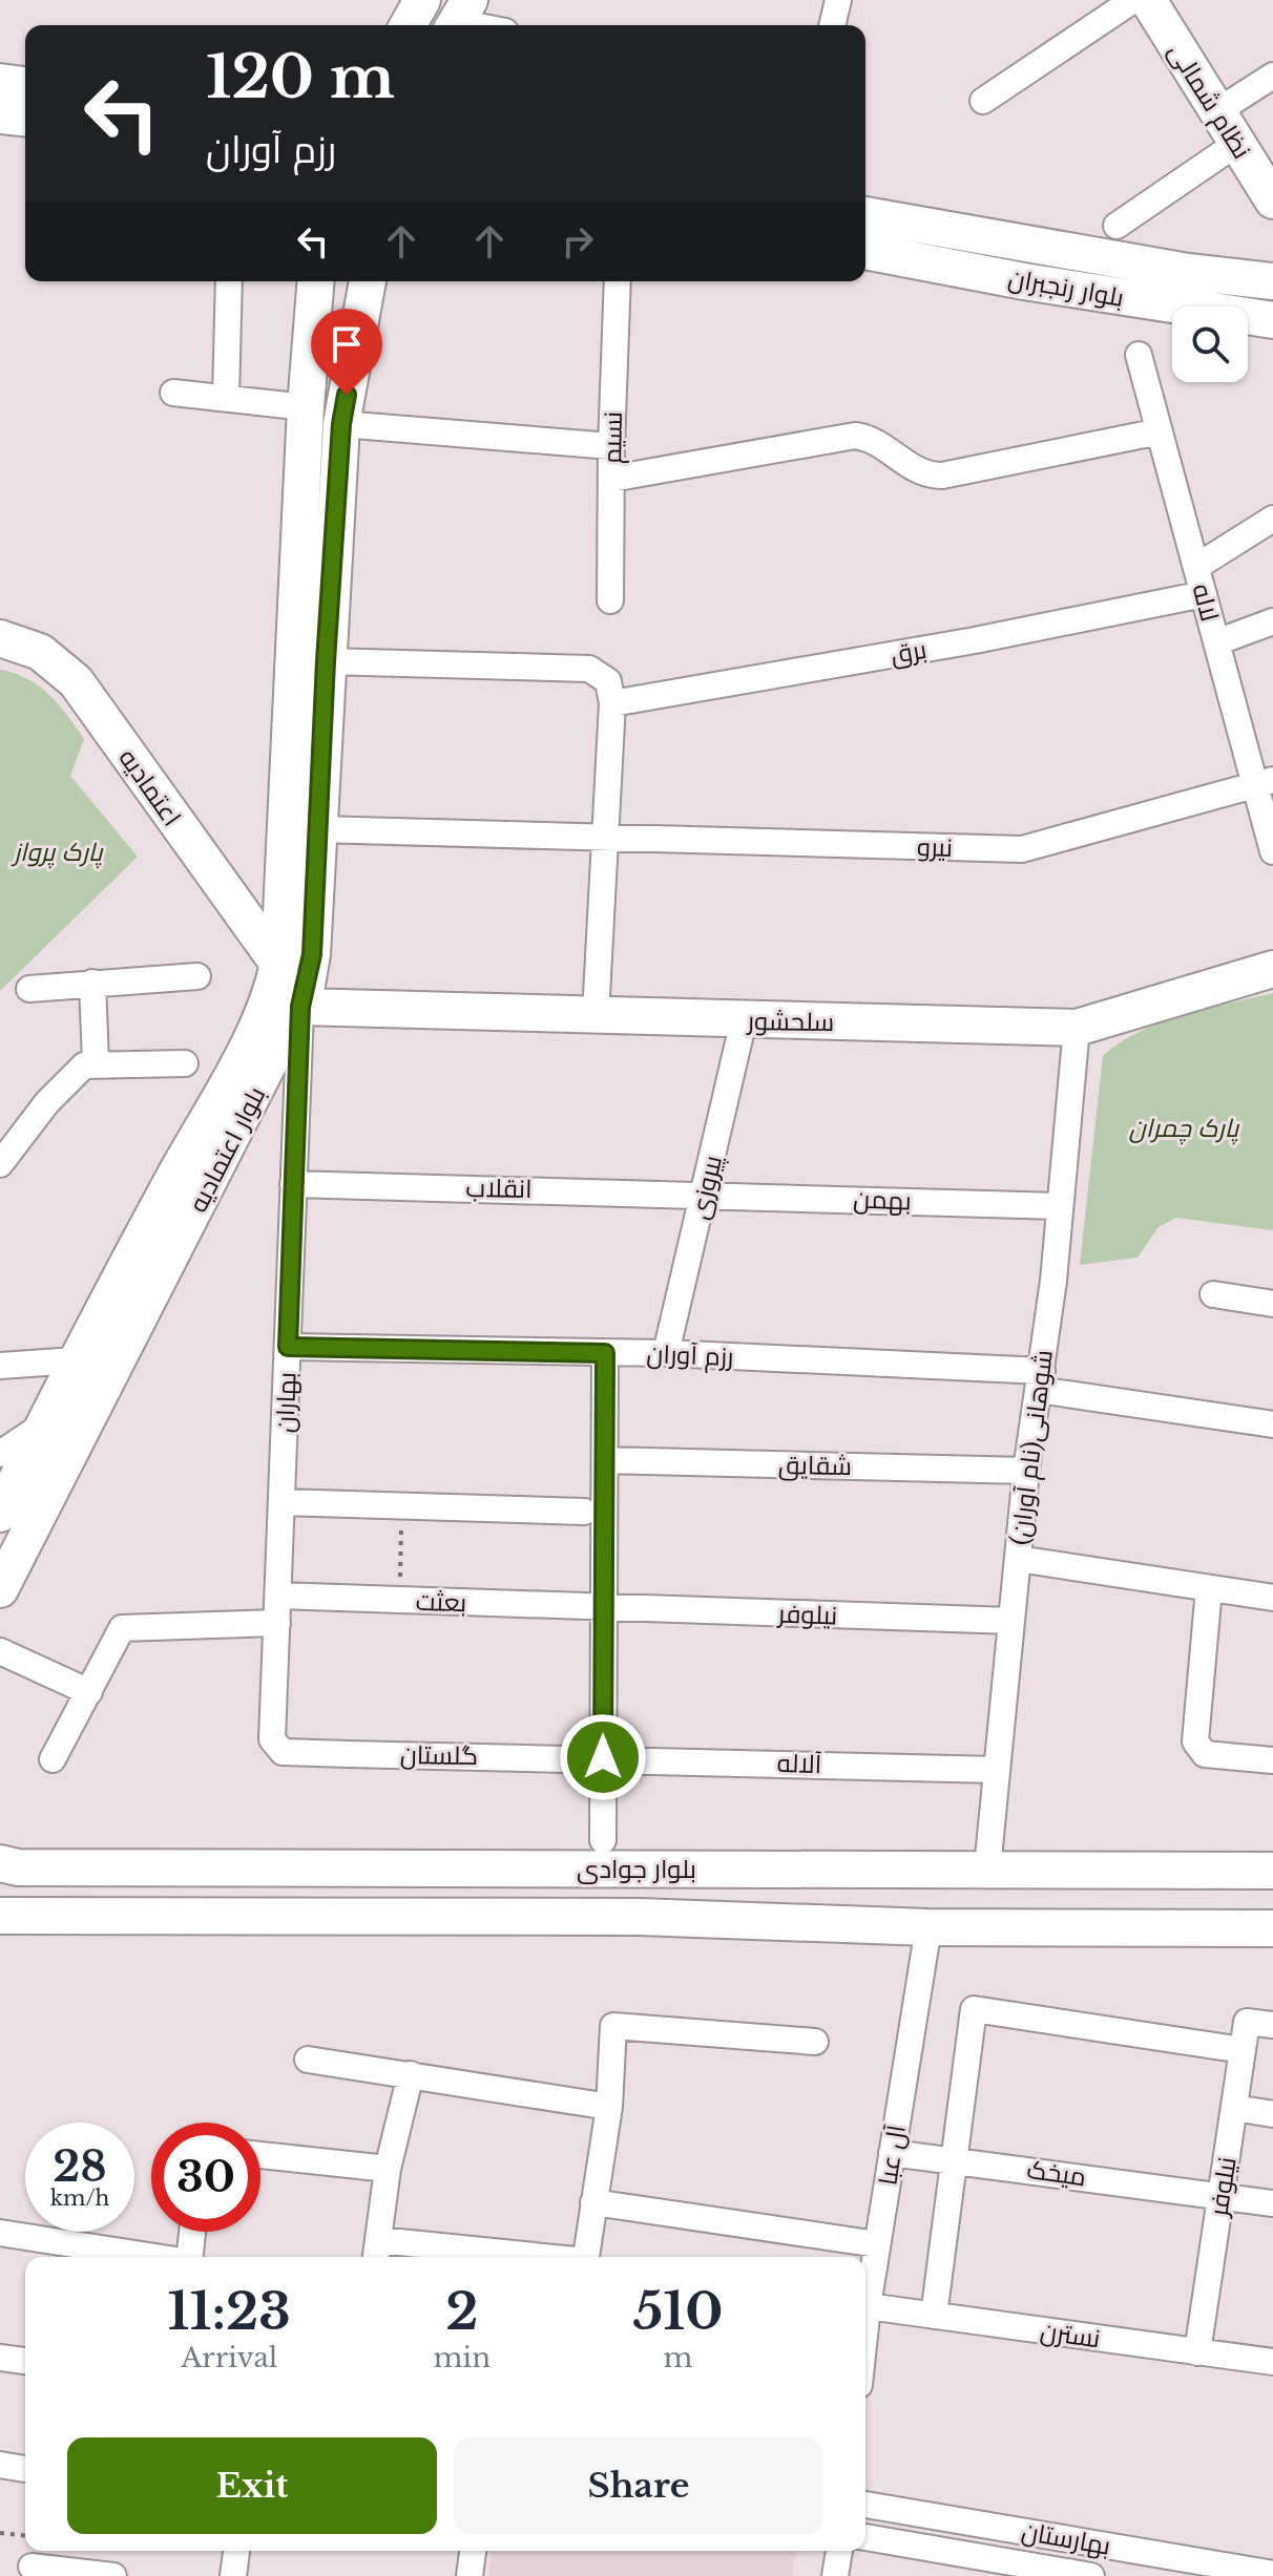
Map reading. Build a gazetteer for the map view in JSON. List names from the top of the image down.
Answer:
{
  "streets": {
    "street": [
      "نظام شمالی",
      "بلوار رنجبران",
      "نسیم",
      "لاله",
      "برق",
      "اعتمادیه",
      "نیرو",
      "سلحشور",
      "بلوار اعتمادیه",
      "پیروزی",
      "انقلاب",
      "بهمن",
      "رزم آوران",
      "بهاران",
      "شوهانی(نام آوران)",
      "شقایق",
      "بعثت",
      "نیلوفر",
      "گلستان",
      "آلاله",
      "بلوار جوادی",
      "آل عبا",
      "میخک",
      "نسترن",
      "بهارستان"
    ]
  },
  "crossings": [
    ["لاله", "برق"],
    ["لاله", "نیرو"],
    ["اعتمادیه", "بلوار اعتمادیه"],
    ["نیرو", "بلوار اعتمادیه"],
    ["سلحشور", "بلوار اعتمادیه"],
    ["سلحشور", "پیروزی"],
    ["سلحشور", "بهاران"],
    ["سلحشور", "شوهانی(نام آوران)"],
    ["بلوار اعتمادیه", "بهاران"],
    ["پیروزی", "انقلاب"],
    ["پیروزی", "بهمن"],
    ["پیروزی", "رزم آوران"],
    ["انقلاب", "بهمن"],
    ["انقلاب", "بهاران"],
    ["بهمن", "شوهانی(نام آوران)"],
    ["رزم آوران", "بهاران"],
    ["رزم آوران", "شوهانی(نام آوران)"],
    ["بهاران", "بعثت"],
    ["بهاران", "گلستان"],
    ["شوهانی(نام آوران)", "شقایق"],
    ["شوهانی(نام آوران)", "نیلوفر"],
    ["شوهانی(نام آوران)", "آلاله"],
    ["شوهانی(نام آوران)", "بلوار جوادی"],
    ["بعثت", "نیلوفر"],
    ["نیلوفر", "میخک"],
    ["نیلوفر", "نسترن"],
    ["گلستان", "آلاله"],
    ["بلوار جوادی", "آل عبا"],
    ["آل عبا", "میخک"],
    ["آل عبا", "نسترن"]
  ],
  "parks": ["پارک پرواز", "پارک چمران"],
  "page": {
    "turn": ["120 m", "رزم آوران"],
    "speed": "28 km/h",
    "limit": "30",
    "eta": [
      "11:23",
      "Arrival",
      "2",
      "min",
      "510",
      "m"
    ],
    "buttons": ["Exit", "Share"]
  }
}
